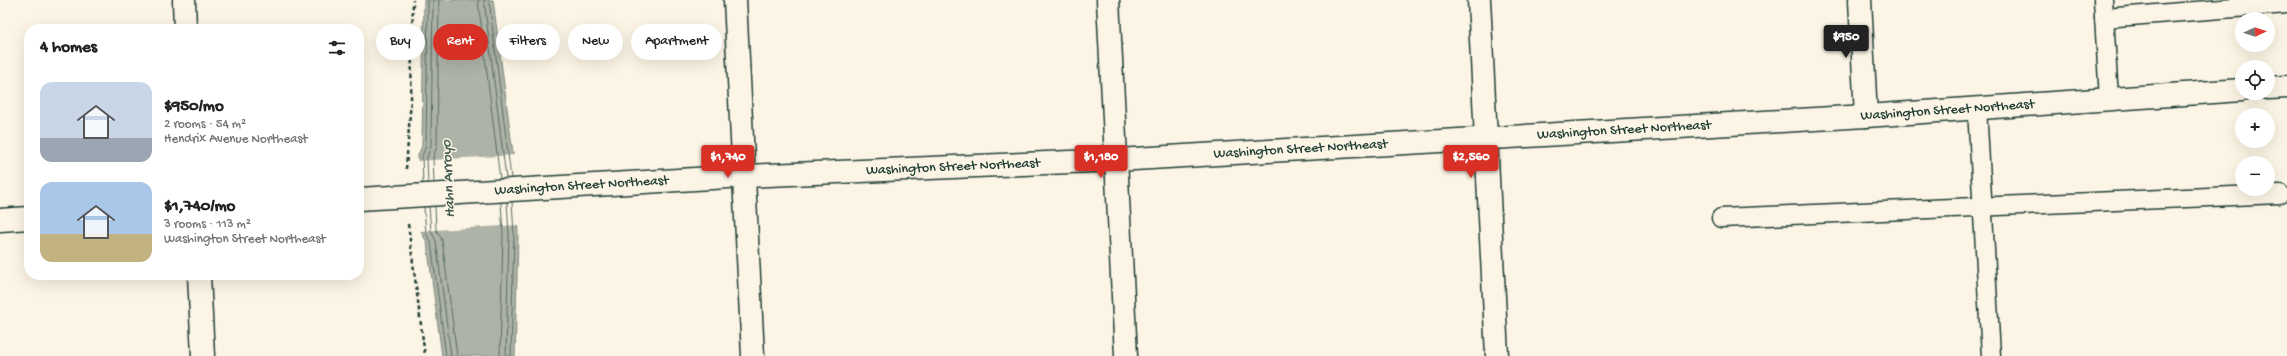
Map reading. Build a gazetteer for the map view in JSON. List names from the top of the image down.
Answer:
{
  "streets": {
    "street": ["Washington Street Northeast"]
  },
  "water": ["Hahn Arroyo"],
  "north": "right",
  "page": {
    "map_buttons": ["+", "−"],
    "chip": [
      "Buy",
      "Rent",
      "Filters",
      "New",
      "Apartment"
    ],
    "heading": "4 homes",
    "price": [
      "$950",
      "$1,740",
      "$1,180",
      "$2,560"
    ],
    "list": [
      {
        "name": "$950/mo",
        "note": "2 rooms · 54 m² · Hendrix Avenue Northeast"
      },
      {
        "name": "$1,740/mo",
        "note": "3 rooms · 113 m² · Washington Street Northeast"
      }
    ]
  }
}
